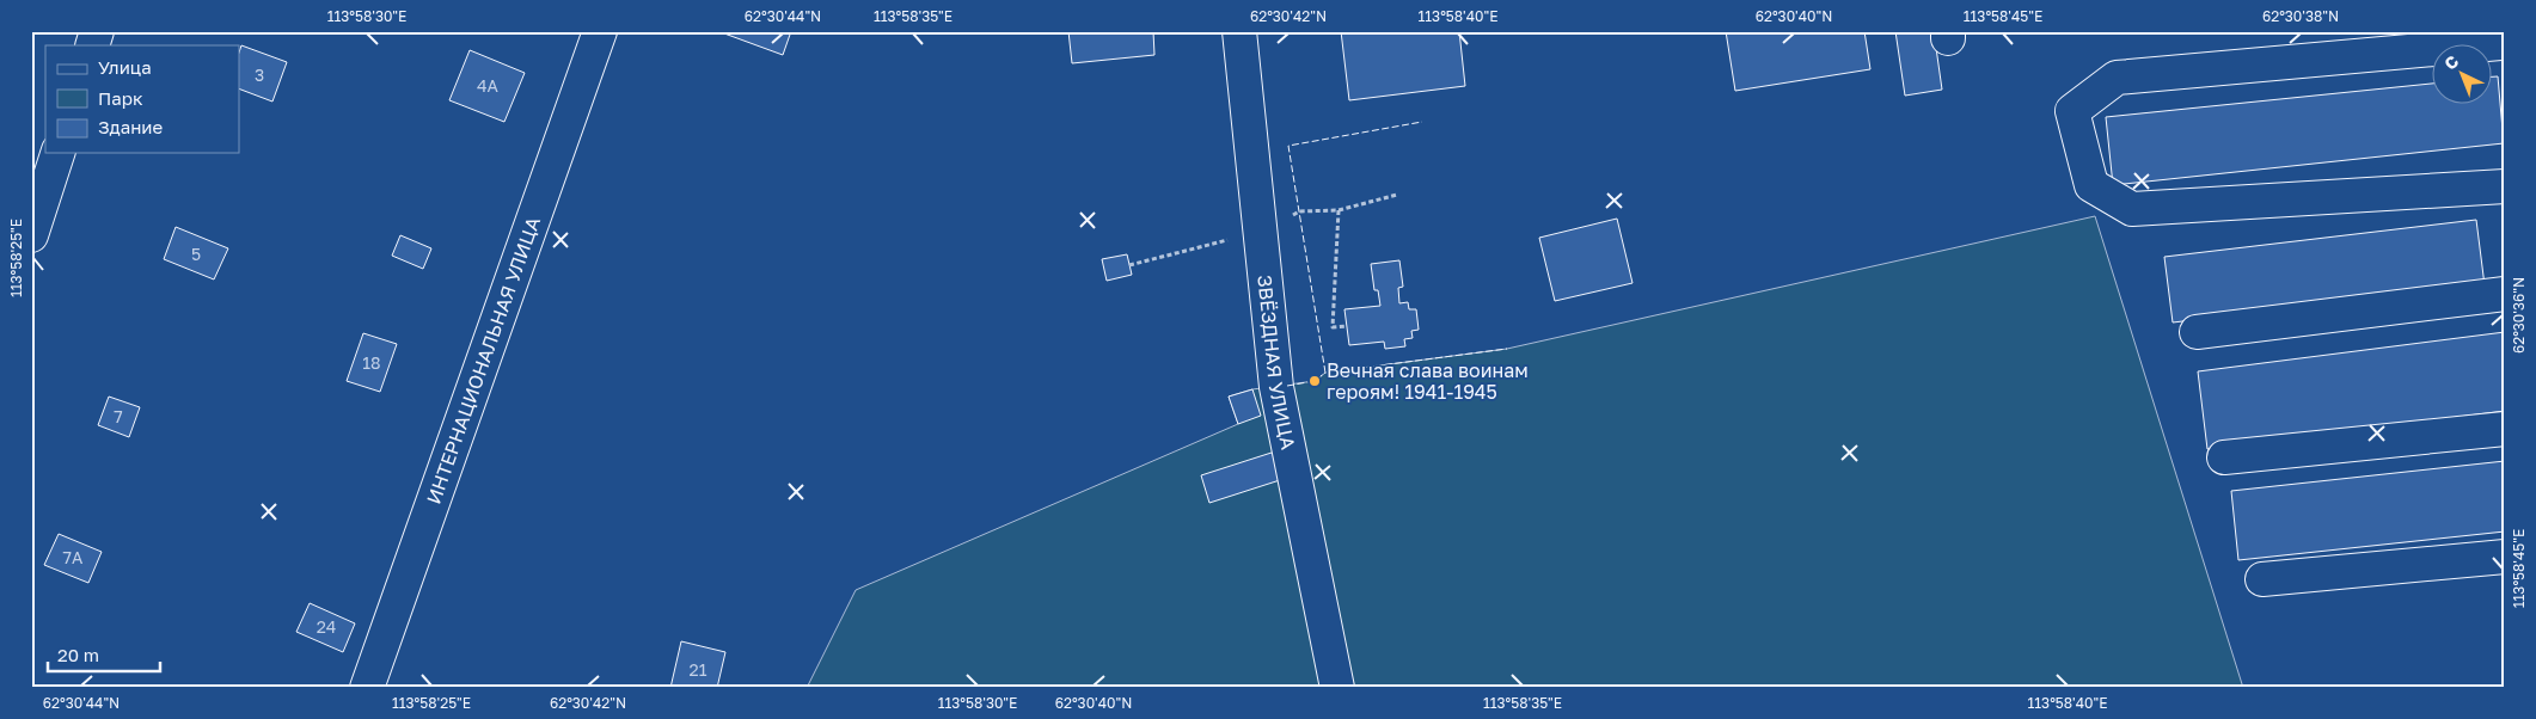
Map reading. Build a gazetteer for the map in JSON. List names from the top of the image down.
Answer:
{
  "streets": {
    "street": ["ИНТЕРНАЦИОНАЛЬНАЯ УЛИЦА", "ЗВЁЗДНАЯ УЛИЦА"]
  },
  "places": ["Вечная слава воинам героям! 1941-1945"],
  "house_numbers": [
    "3",
    "4А",
    "5",
    "18",
    "7",
    "7А",
    "24",
    "21"
  ],
  "legend": ["Улица", "Парк", "Здание"],
  "scale_bar": "20 m",
  "north": "top left",
  "coordinates": [
    "113°58'30\"E",
    "62°30'44\"N",
    "113°58'35\"E",
    "62°30'42\"N",
    "113°58'40\"E",
    "62°30'40\"N",
    "113°58'45\"E",
    "62°30'38\"N",
    "113°58'25\"E",
    "62°30'36\"N"
  ]
}
